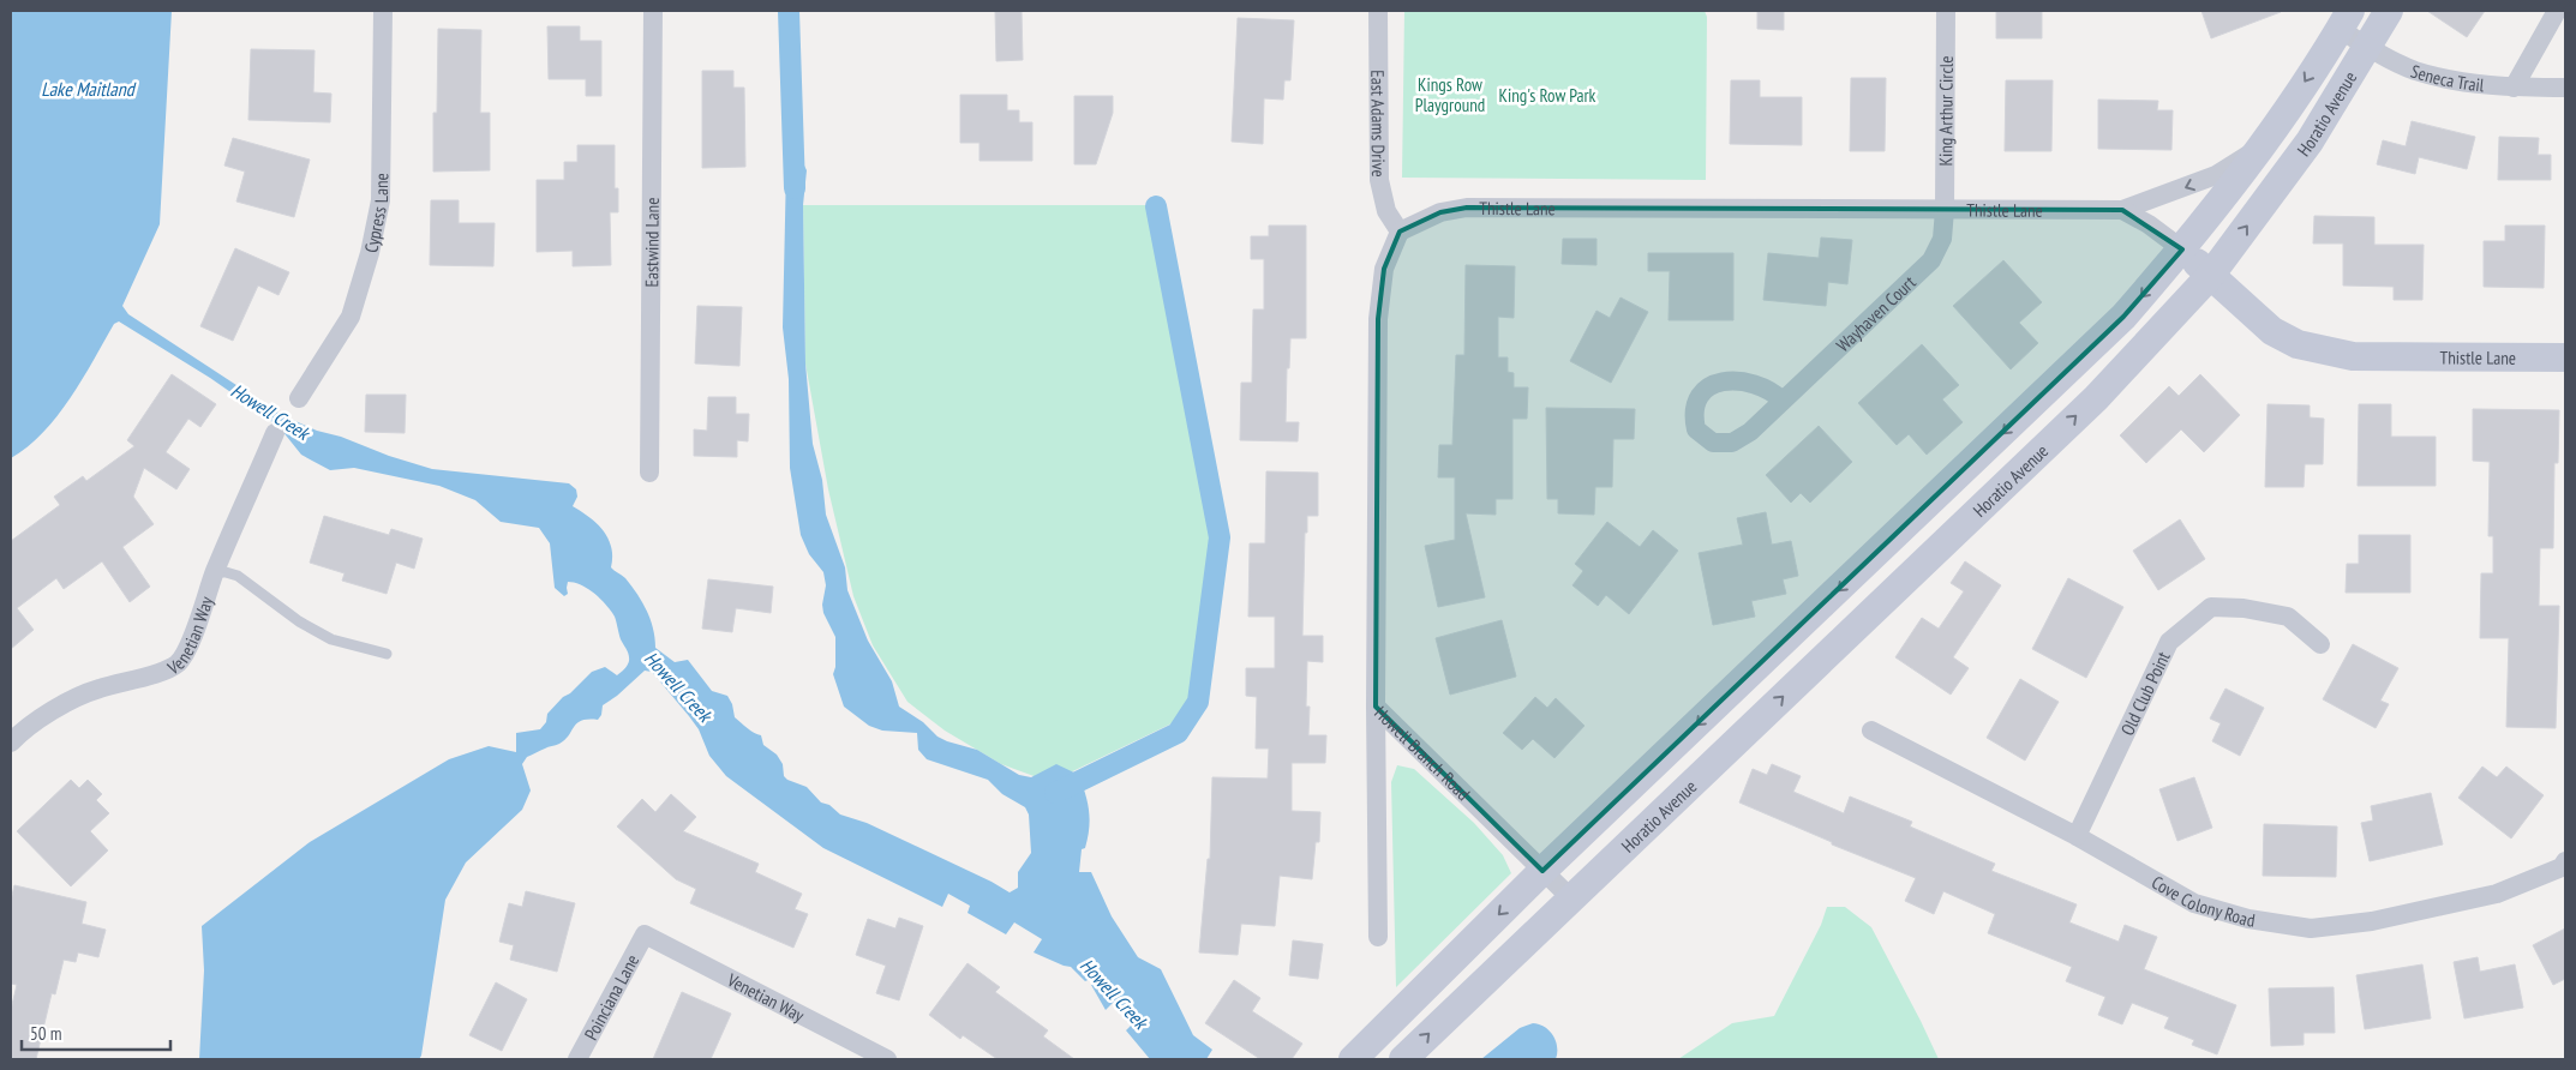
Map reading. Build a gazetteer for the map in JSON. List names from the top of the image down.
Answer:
{
  "streets": {
    "main road": ["Horatio Avenue", "Thistle Lane"],
    "street": [
      "Seneca Trail",
      "King Arthur Circle",
      "East Adams Drive",
      "Cypress Lane",
      "Eastwind Lane",
      "Wayhaven Court",
      "Venetian Way",
      "Old Club Point",
      "Howell Branch Road",
      "Cove Colony Road",
      "Poinciana Lane"
    ]
  },
  "crossings": [
    ["Seneca Trail", "Horatio Avenue"],
    ["King Arthur Circle", "Thistle Lane"],
    ["King Arthur Circle", "Wayhaven Court"],
    ["Horatio Avenue", "Thistle Lane"],
    ["Horatio Avenue", "Howell Branch Road"],
    ["East Adams Drive", "Thistle Lane"],
    ["East Adams Drive", "Howell Branch Road"],
    ["Thistle Lane", "Wayhaven Court"],
    ["Thistle Lane", "Howell Branch Road"],
    ["Venetian Way", "Poinciana Lane"],
    ["Old Club Point", "Cove Colony Road"]
  ],
  "water": ["Lake Maitland", "Howell Creek"],
  "parks": ["Kings Row Playground", "King's Row Park"],
  "scale_bar": "50 m"
}
